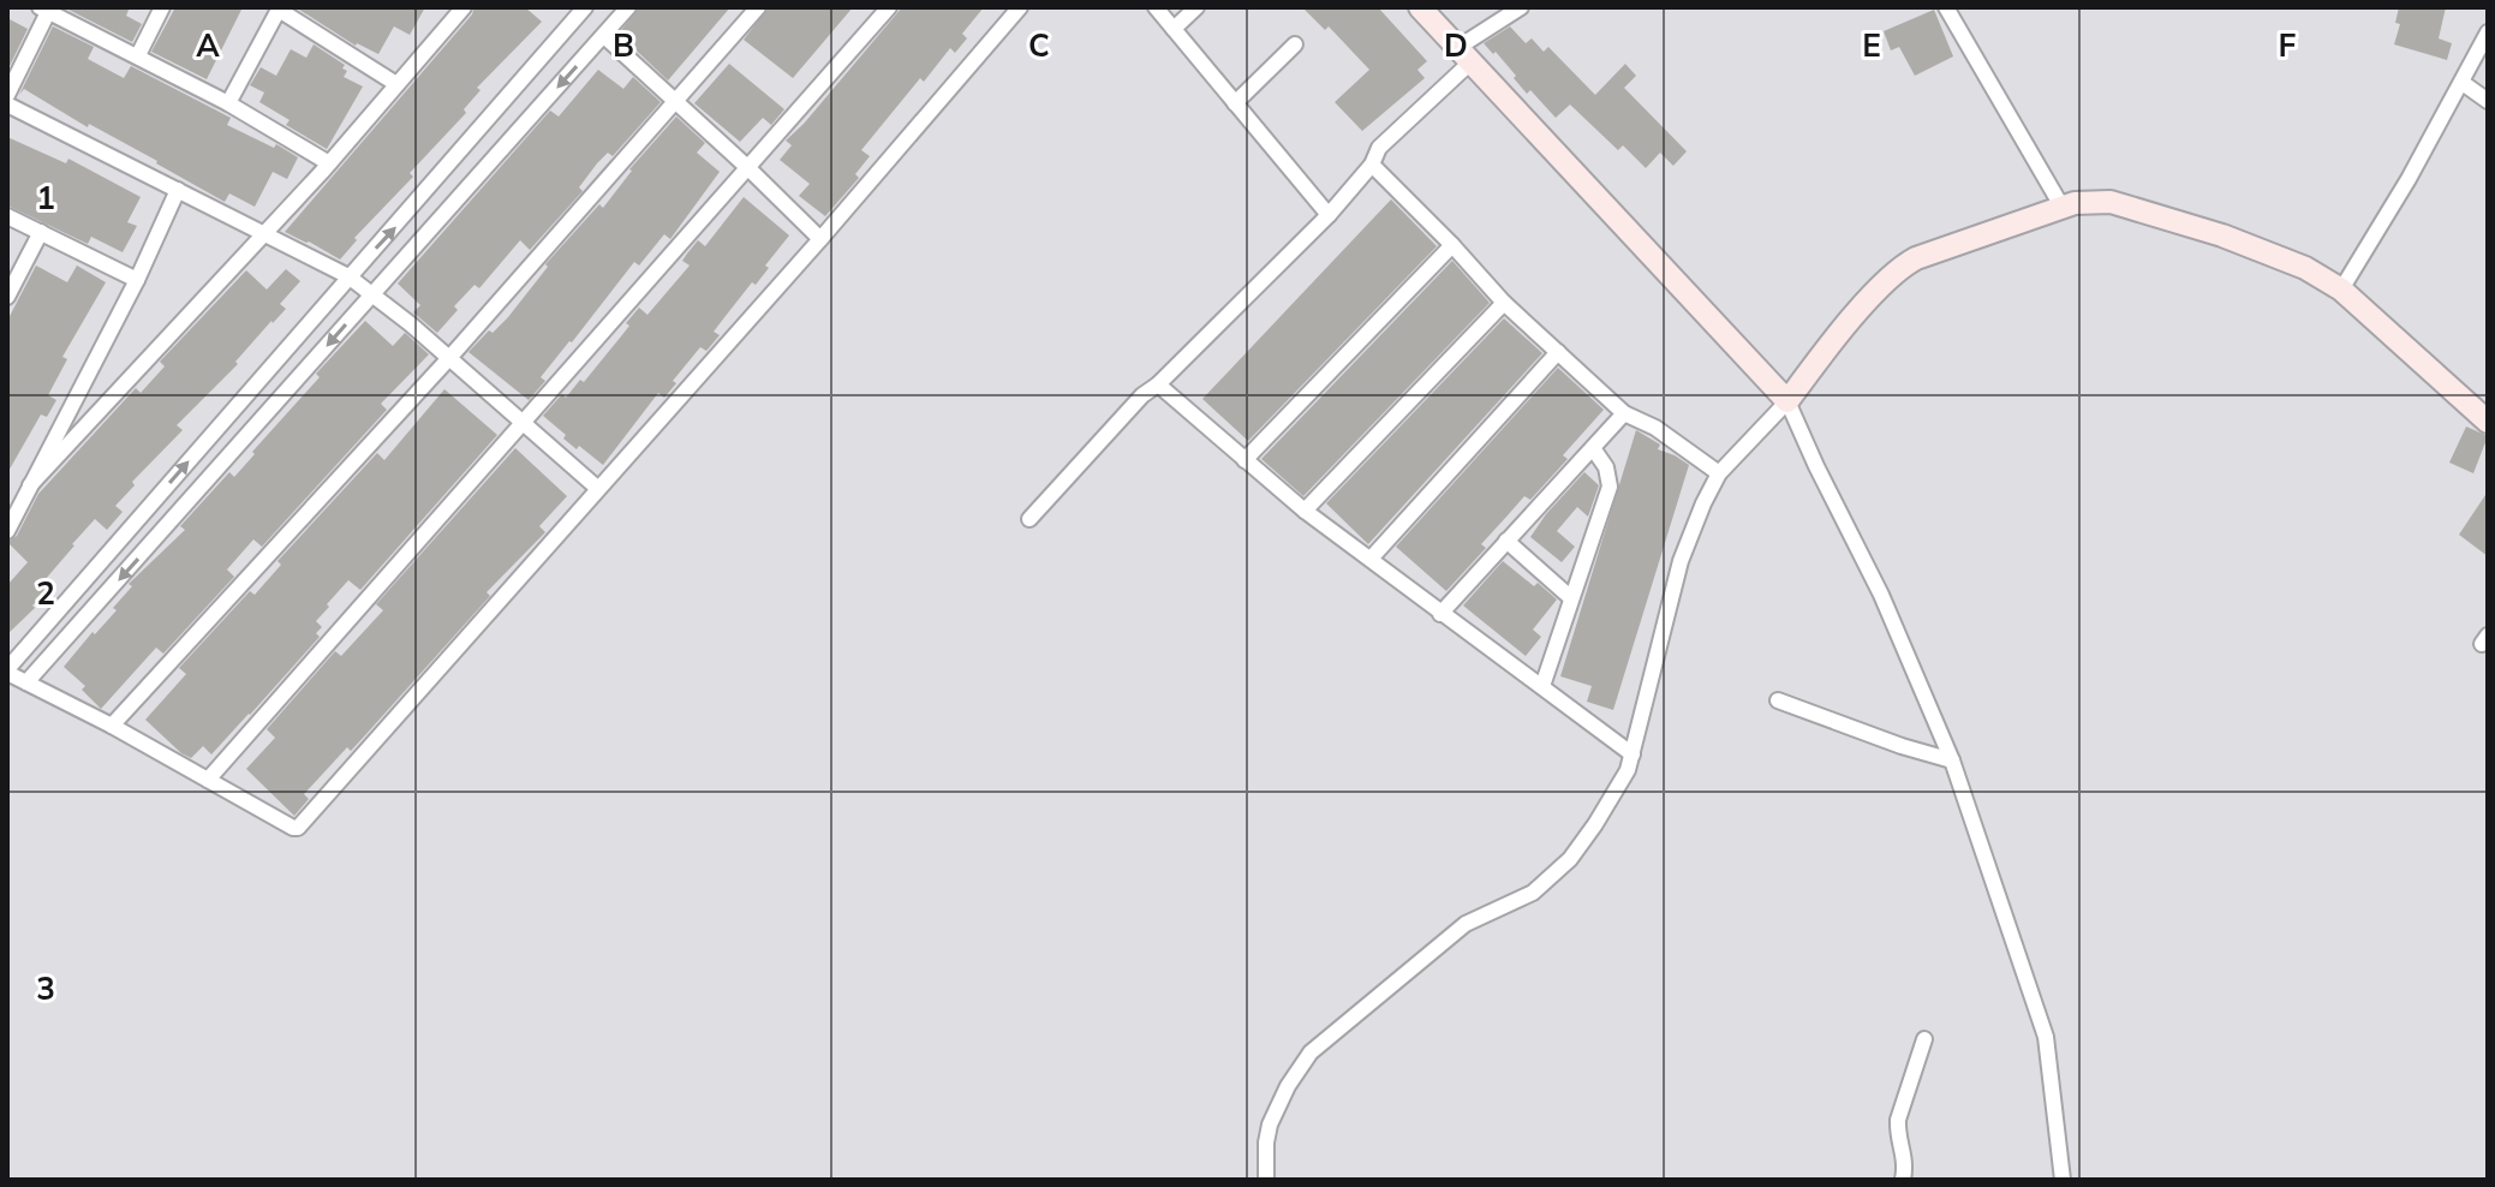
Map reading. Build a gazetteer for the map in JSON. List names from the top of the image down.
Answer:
{
  "grid": {
    "columns": [
      "A",
      "B",
      "C",
      "D",
      "E",
      "F"
    ],
    "rows": ["1", "2", "3"]
  }
}
